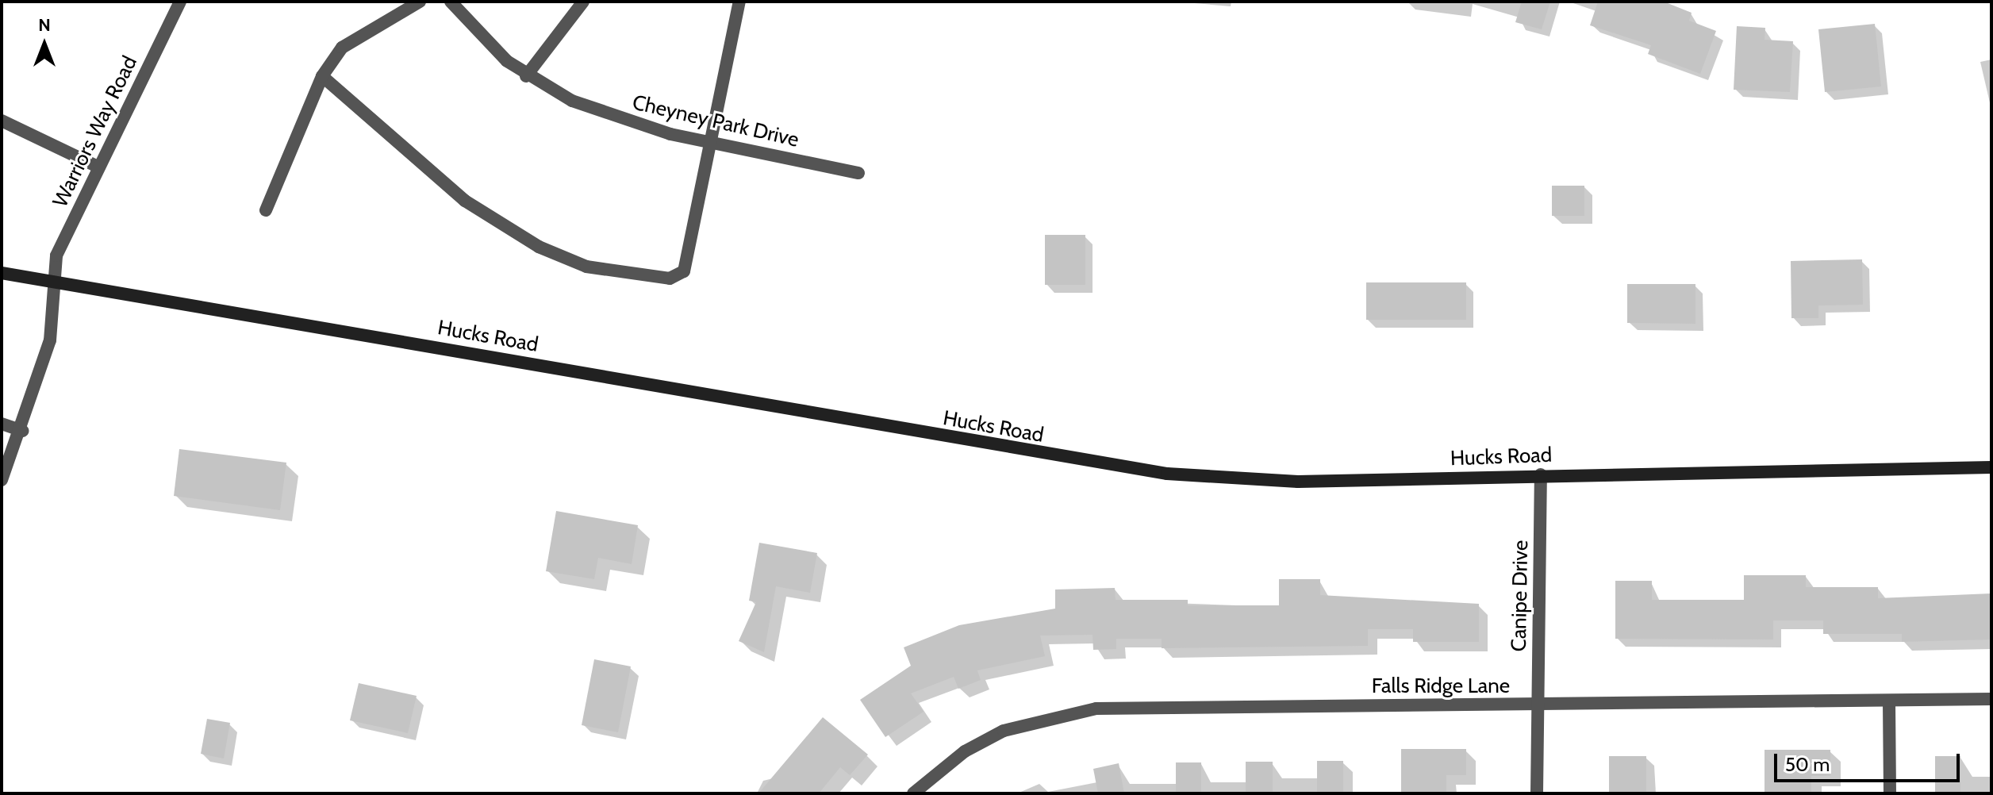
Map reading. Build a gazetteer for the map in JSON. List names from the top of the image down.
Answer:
{
  "streets": {
    "main road": ["Hucks Road"],
    "street": [
      "Cheyney Park Drive",
      "Warriors Way Road",
      "Canipe Drive",
      "Falls Ridge Lane"
    ]
  },
  "crossings": [
    ["Warriors Way Road", "Hucks Road"],
    ["Hucks Road", "Canipe Drive"],
    ["Canipe Drive", "Falls Ridge Lane"]
  ],
  "scale_bar": "50 m",
  "north": "top"
}
